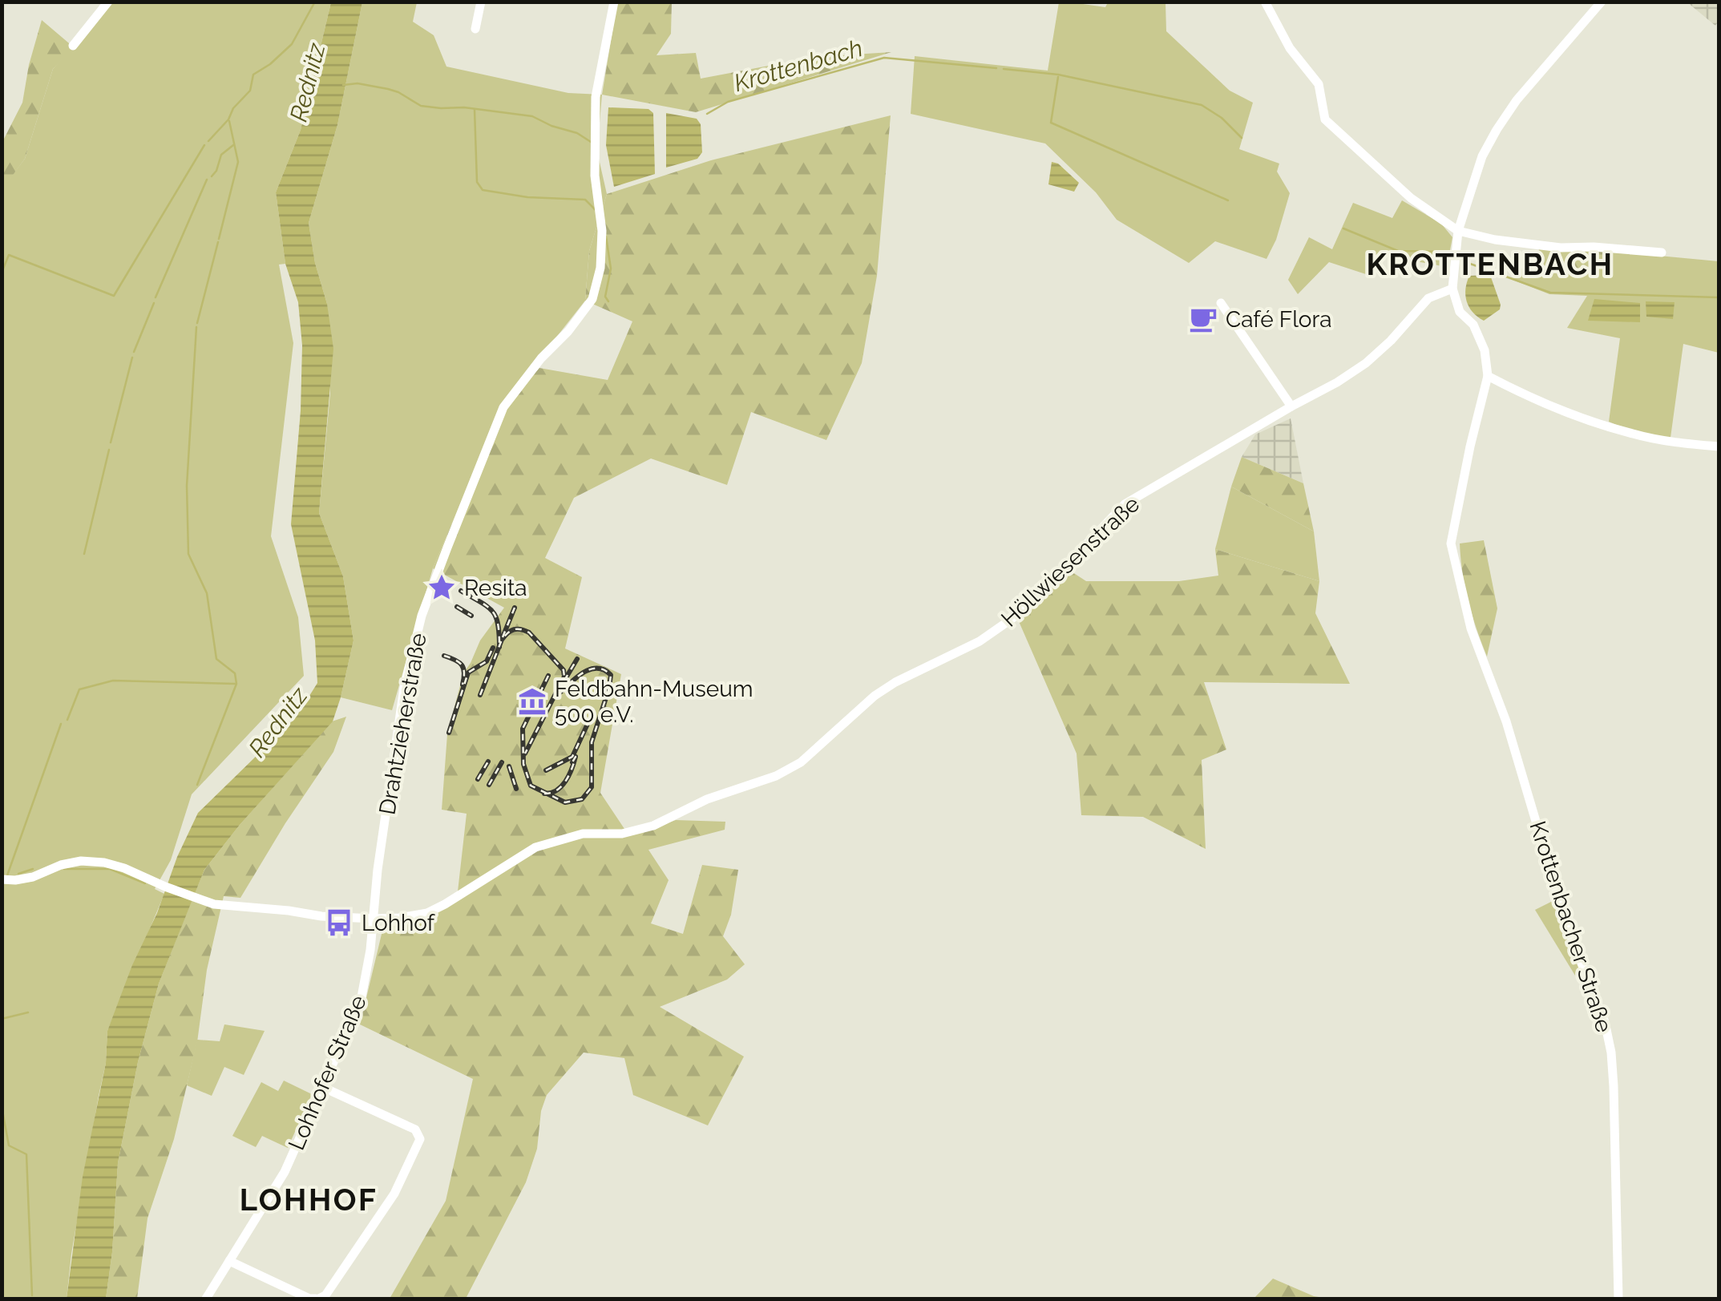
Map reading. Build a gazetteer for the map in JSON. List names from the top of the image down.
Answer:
{
  "streets": {
    "street": [
      "Höllwiesenstraße",
      "Drahtzieherstraße",
      "Krottenbacher Straße",
      "Lohhofer Straße"
    ]
  },
  "crossings": [
    ["Höllwiesenstraße", "Drahtzieherstraße"],
    ["Höllwiesenstraße", "Lohhofer Straße"],
    ["Drahtzieherstraße", "Lohhofer Straße"]
  ],
  "districts": ["KROTTENBACH", "LOHHOF"],
  "water": ["Krottenbach", "Rednitz"],
  "places": {
    "cafe": ["Café Flora"],
    "place": ["Resita"],
    "museum": ["Feldbahn-Museum 500 e.V."],
    "bus stop": ["Lohhof"]
  }
}
